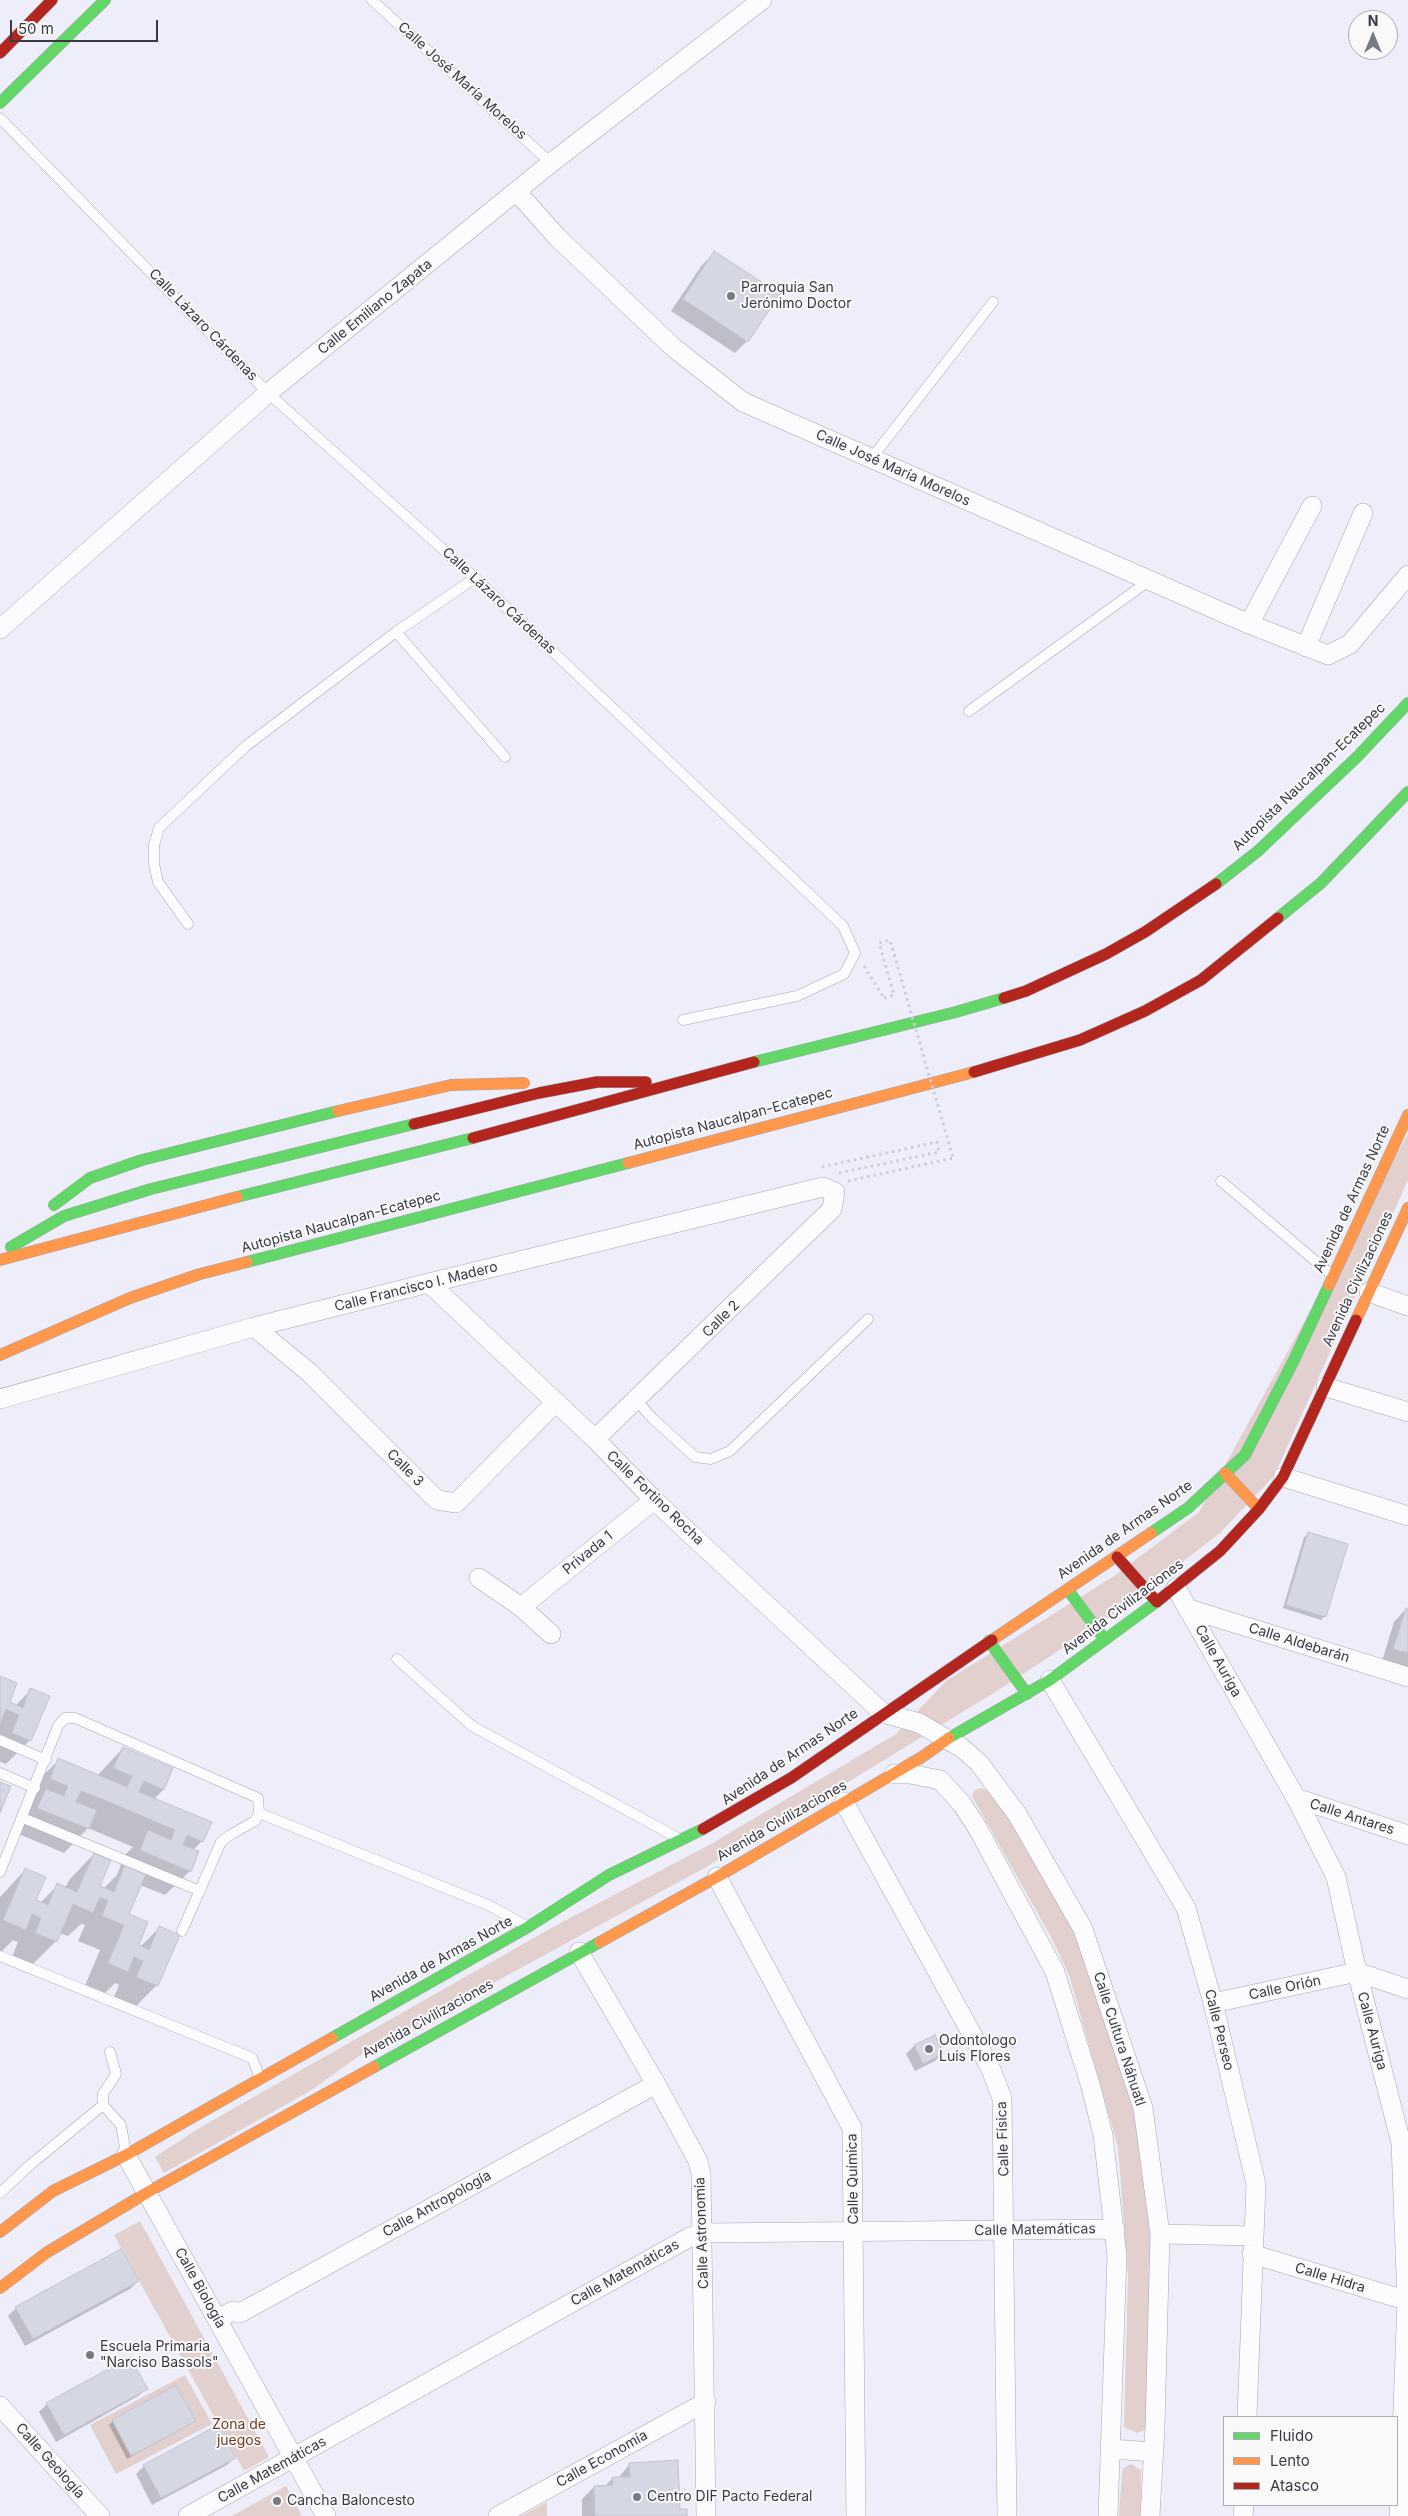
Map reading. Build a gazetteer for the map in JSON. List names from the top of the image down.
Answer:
{
  "streets": {
    "main road": ["Autopista Naucalpan-Ecatepec", "Avenida de Armas Norte", "Avenida Civilizaciones"],
    "street": [
      "Calle José María Morelos",
      "Calle Emiliano Zapata",
      "Calle Francisco I. Madero",
      "Calle 2",
      "Calle 3",
      "Calle Fortino Rocha",
      "Privada 1",
      "Calle Aldebarán",
      "Calle Auriga",
      "Calle Antares",
      "Calle Orión",
      "Calle Perseo",
      "Calle Cultura Náhuatl",
      "Calle Física",
      "Calle Química",
      "Calle Antropología",
      "Calle Matemáticas",
      "Calle Astronomía",
      "Calle Hidra",
      "Calle Biología",
      "Calle Economía",
      "Calle Geología"
    ],
    "lane": ["Calle Lázaro Cárdenas"]
  },
  "crossings": [
    ["Calle José María Morelos", "Calle Emiliano Zapata"],
    ["Calle Emiliano Zapata", "Calle Lázaro Cárdenas"],
    ["Avenida de Armas Norte", "Calle Fortino Rocha"],
    ["Avenida de Armas Norte", "Calle Cultura Náhuatl"],
    ["Avenida de Armas Norte", "Calle Biología"],
    ["Avenida Civilizaciones", "Calle Auriga"],
    ["Avenida Civilizaciones", "Calle Perseo"],
    ["Avenida Civilizaciones", "Calle Cultura Náhuatl"],
    ["Avenida Civilizaciones", "Calle Física"],
    ["Avenida Civilizaciones", "Calle Química"],
    ["Avenida Civilizaciones", "Calle Astronomía"],
    ["Avenida Civilizaciones", "Calle Biología"],
    ["Calle Francisco I. Madero", "Calle 2"],
    ["Calle Francisco I. Madero", "Calle 3"],
    ["Calle Francisco I. Madero", "Calle Fortino Rocha"],
    ["Calle 2", "Calle Fortino Rocha"],
    ["Calle 3", "Calle Fortino Rocha"],
    ["Calle Fortino Rocha", "Privada 1"],
    ["Calle Fortino Rocha", "Calle Cultura Náhuatl"],
    ["Calle Aldebarán", "Calle Auriga"],
    ["Calle Auriga", "Calle Antares"],
    ["Calle Auriga", "Calle Orión"],
    ["Calle Auriga", "Calle Hidra"],
    ["Calle Orión", "Calle Perseo"],
    ["Calle Perseo", "Calle Hidra"],
    ["Calle Cultura Náhuatl", "Calle Hidra"],
    ["Calle Física", "Calle Matemáticas"],
    ["Calle Química", "Calle Matemáticas"],
    ["Calle Antropología", "Calle Astronomía"],
    ["Calle Antropología", "Calle Biología"],
    ["Calle Matemáticas", "Calle Astronomía"],
    ["Calle Matemáticas", "Calle Biología"],
    ["Calle Astronomía", "Calle Economía"]
  ],
  "parks": ["Zona de juegos"],
  "places": [
    "Parroquia San Jerónimo Doctor",
    "Odontologo Luis Flores",
    "Escuela Primaria \"Narciso Bassols\"",
    "Centro DIF Pacto Federal",
    "Cancha Baloncesto"
  ],
  "legend": ["Fluido", "Lento", "Atasco"],
  "scale_bar": "50 m",
  "north": "top"
}
